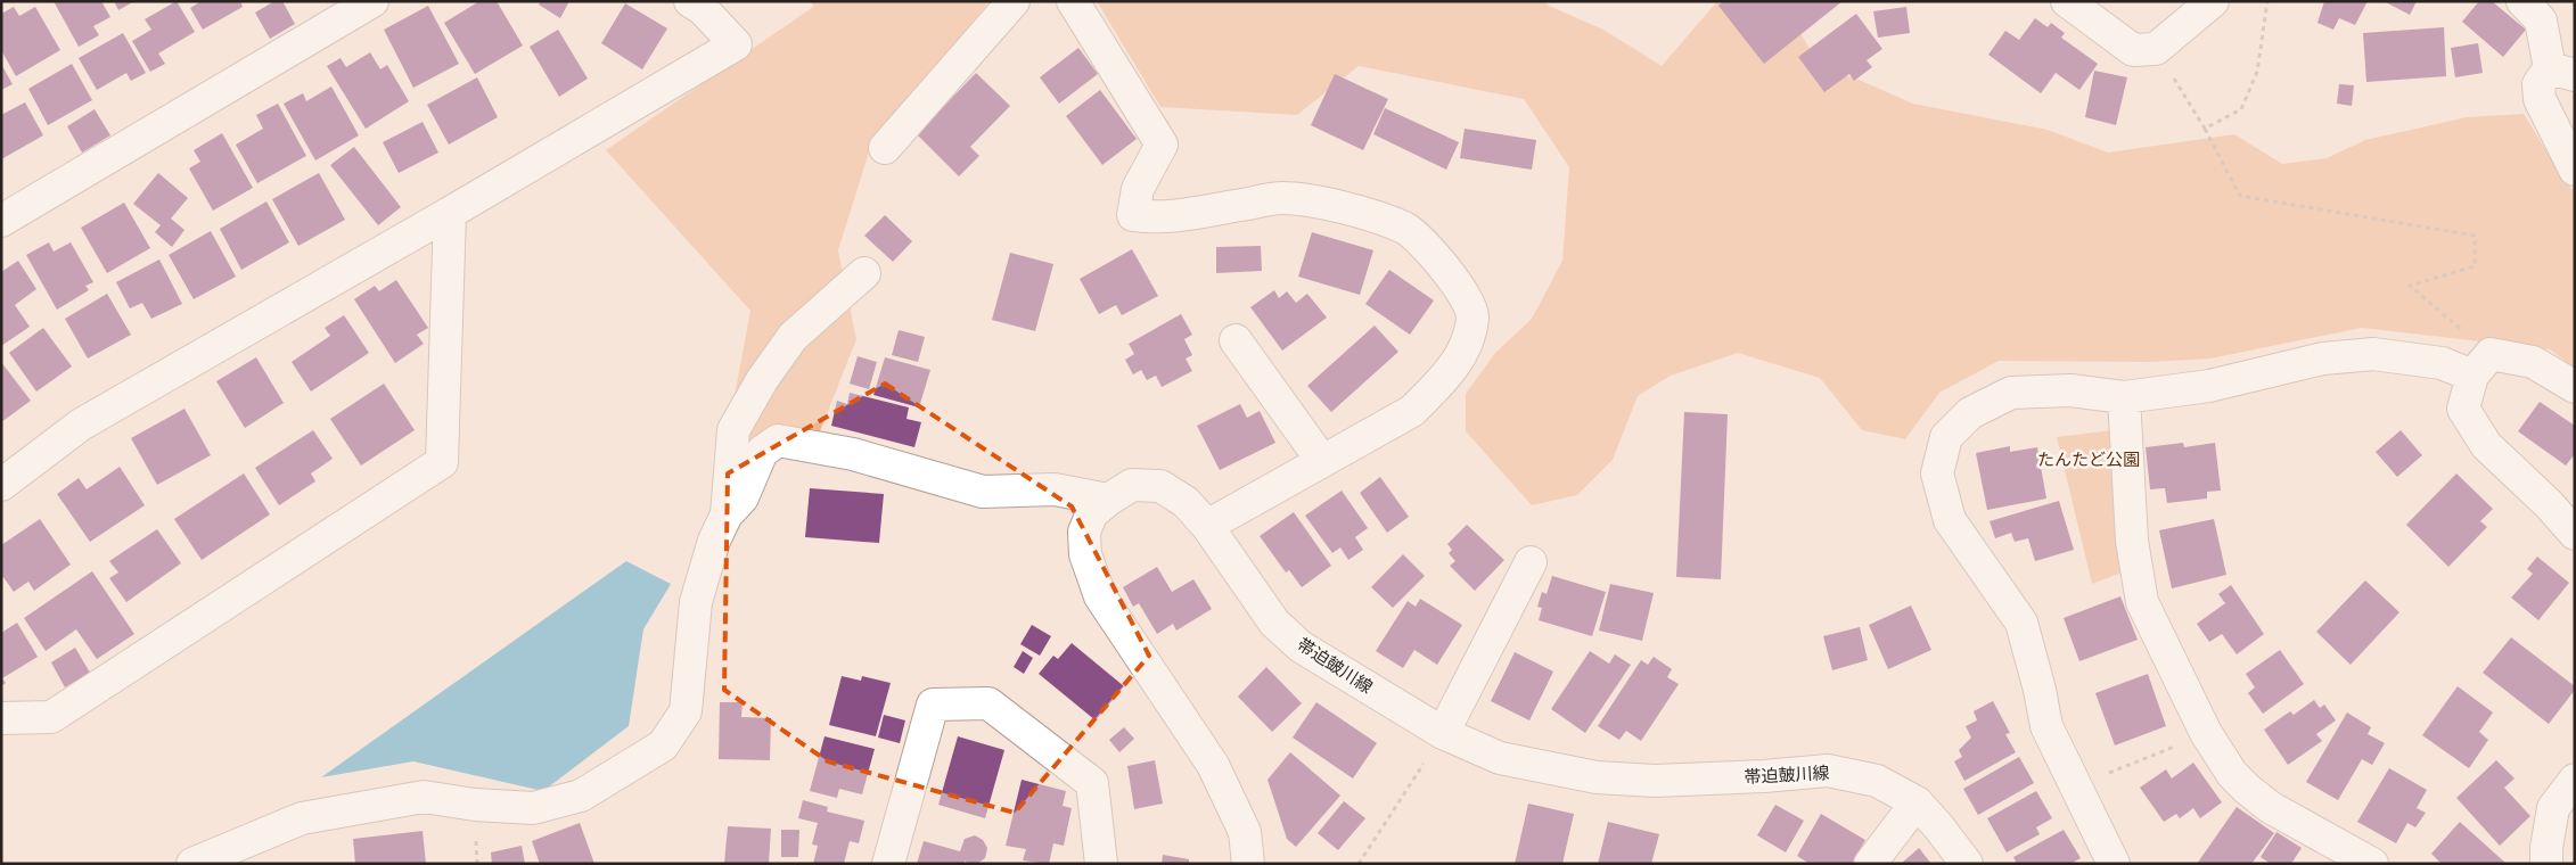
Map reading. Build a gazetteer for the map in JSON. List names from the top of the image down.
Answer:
{
  "streets": {
    "street": ["帯迫皷川線"]
  },
  "parks": ["たんたど公園"]
}
